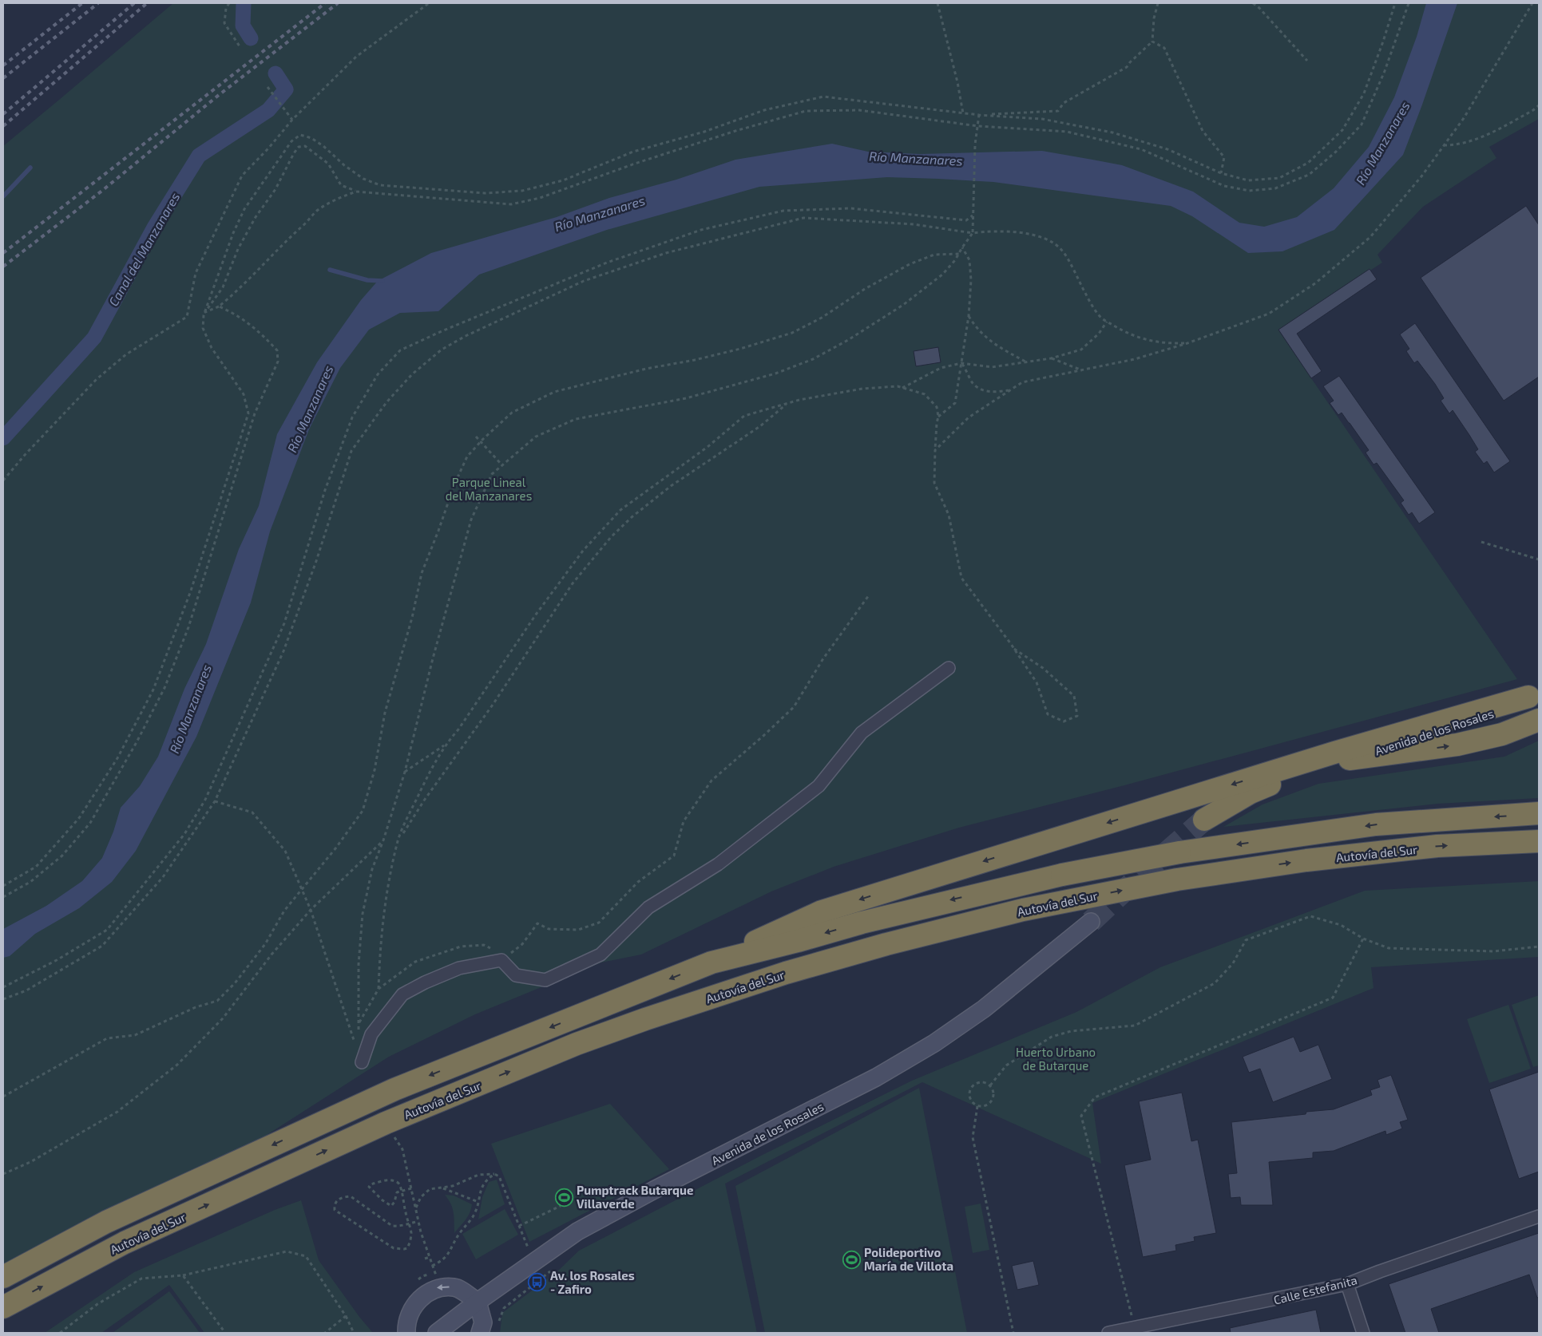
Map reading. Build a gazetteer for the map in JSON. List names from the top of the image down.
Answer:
{
  "streets": {
    "highway": ["Avenida de los Rosales", "Autovía del Sur"],
    "street": ["Calle Estefanita"]
  },
  "water": ["Río Manzanares", "Canal del Manzanares"],
  "parks": ["Parque Lineal del Manzanares", "Huerto Urbano de Butarque"],
  "places": {
    "sports": ["Pumptrack Butarque Villaverde", "Polideportivo María de Villota"],
    "bus stop": ["Av. los Rosales - Zafiro"]
  }
}
